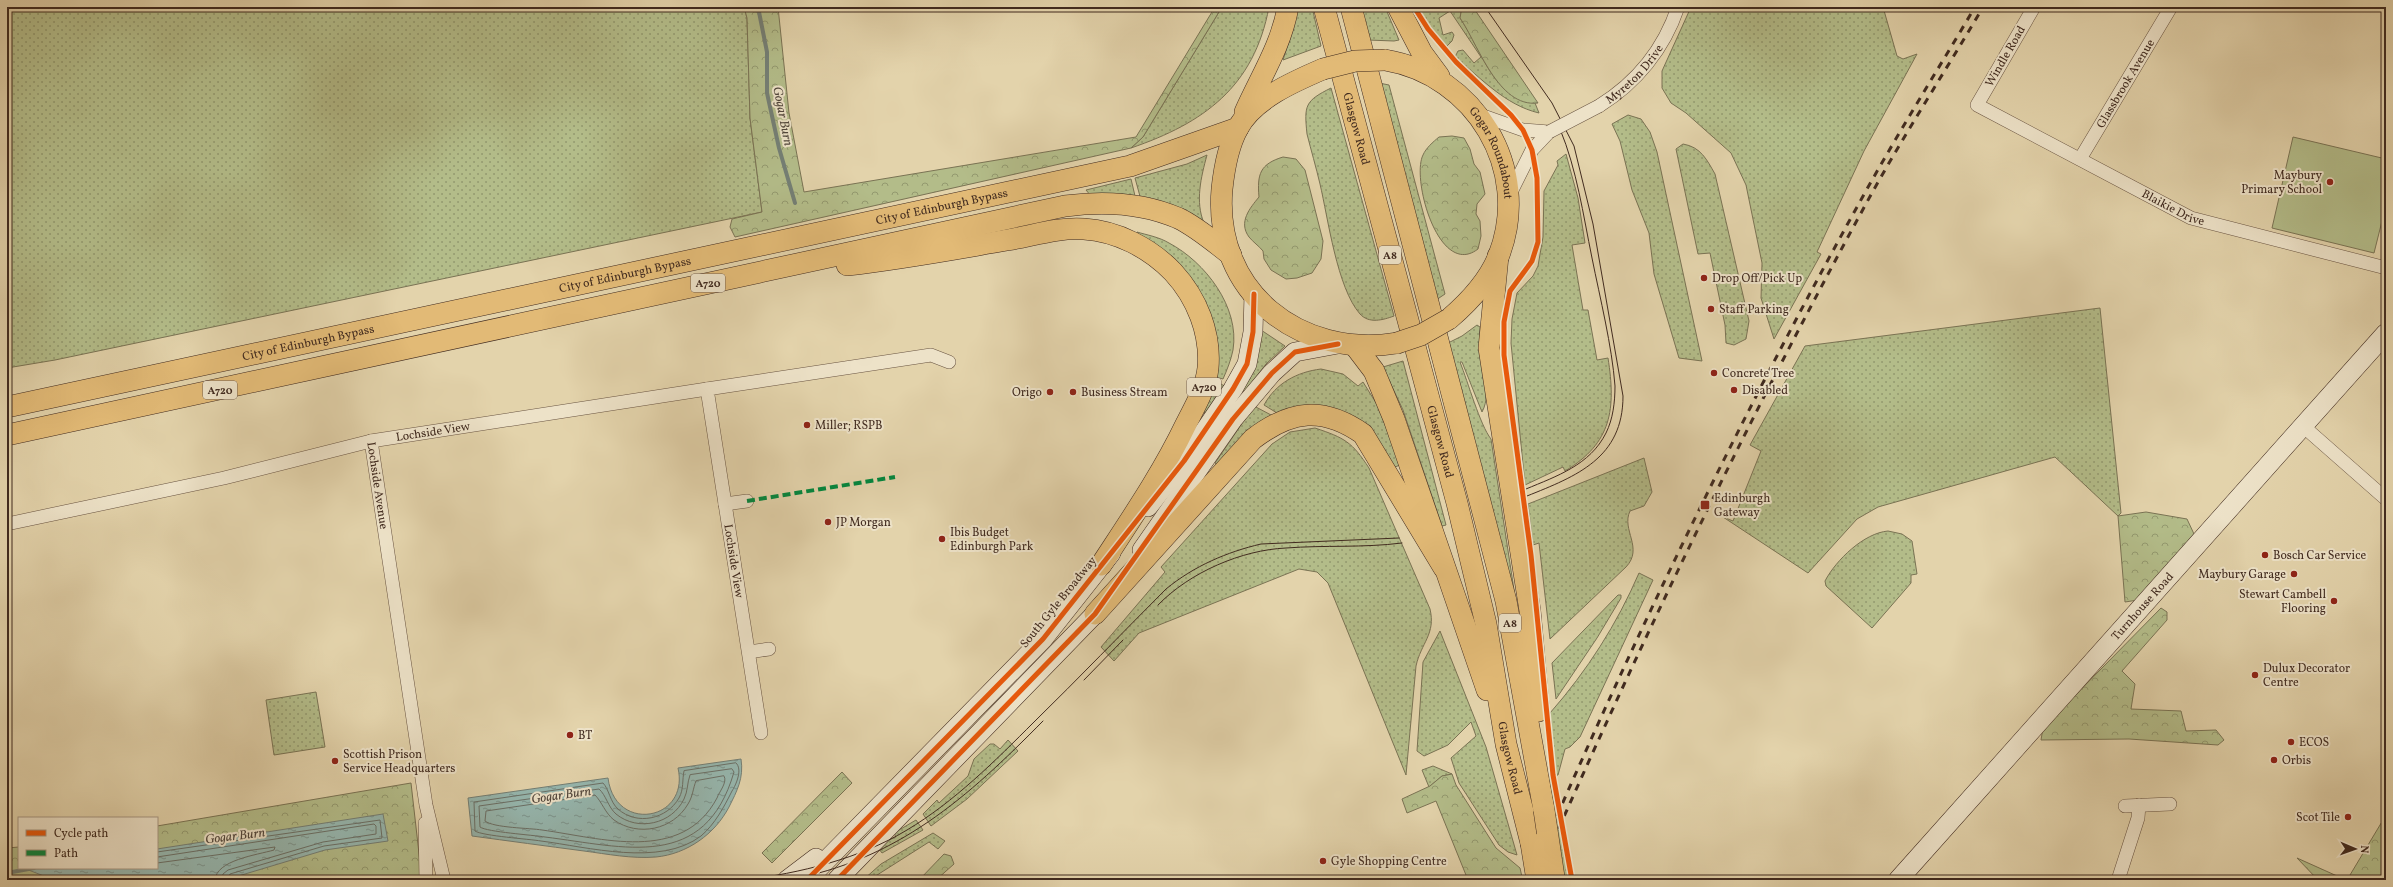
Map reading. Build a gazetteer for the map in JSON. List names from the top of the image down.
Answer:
{
  "streets": {
    "main road": [
      "Glasgow Road",
      "Gogar Roundabout",
      "City of Edinburgh Bypass",
      "A8",
      "A720"
    ],
    "street": [
      "Windle Road",
      "Myreton Drive",
      "Glassbrook Avenue",
      "Blaikie Drive",
      "Lochside View",
      "Lochside Avenue",
      "South Gyle Broadway",
      "Turnhouse Road"
    ]
  },
  "crossings": [
    ["Windle Road", "Blaikie Drive"],
    ["Myreton Drive", "Gogar Roundabout"],
    ["Glassbrook Avenue", "Blaikie Drive"],
    ["Gogar Roundabout", "City of Edinburgh Bypass"],
    ["Gogar Roundabout", "South Gyle Broadway"],
    ["City of Edinburgh Bypass", "A720"],
    ["A720", "South Gyle Broadway"],
    ["Lochside View", "Lochside Avenue"]
  ],
  "water": ["Gogar Burn"],
  "places": {
    "other": [
      "Maybury Primary School",
      "Drop Off/Pick Up",
      "Staff Parking",
      "Concrete Tree",
      "Disabled",
      "Origo",
      "Business Stream",
      "Miller; RSPB",
      "JP Morgan",
      "Ibis Budget Edinburgh Park",
      "Bosch Car Service",
      "Maybury Garage",
      "Stewart Cambell Flooring",
      "Dulux Decorator Centre",
      "BT",
      "ECOS",
      "Orbis",
      "Scottish Prison Service Headquarters",
      "Scot Tile",
      "Gyle Shopping Centre"
    ],
    "transit": ["Edinburgh Gateway"]
  },
  "legend": ["Cycle path", "Path"],
  "north": "right"
}
